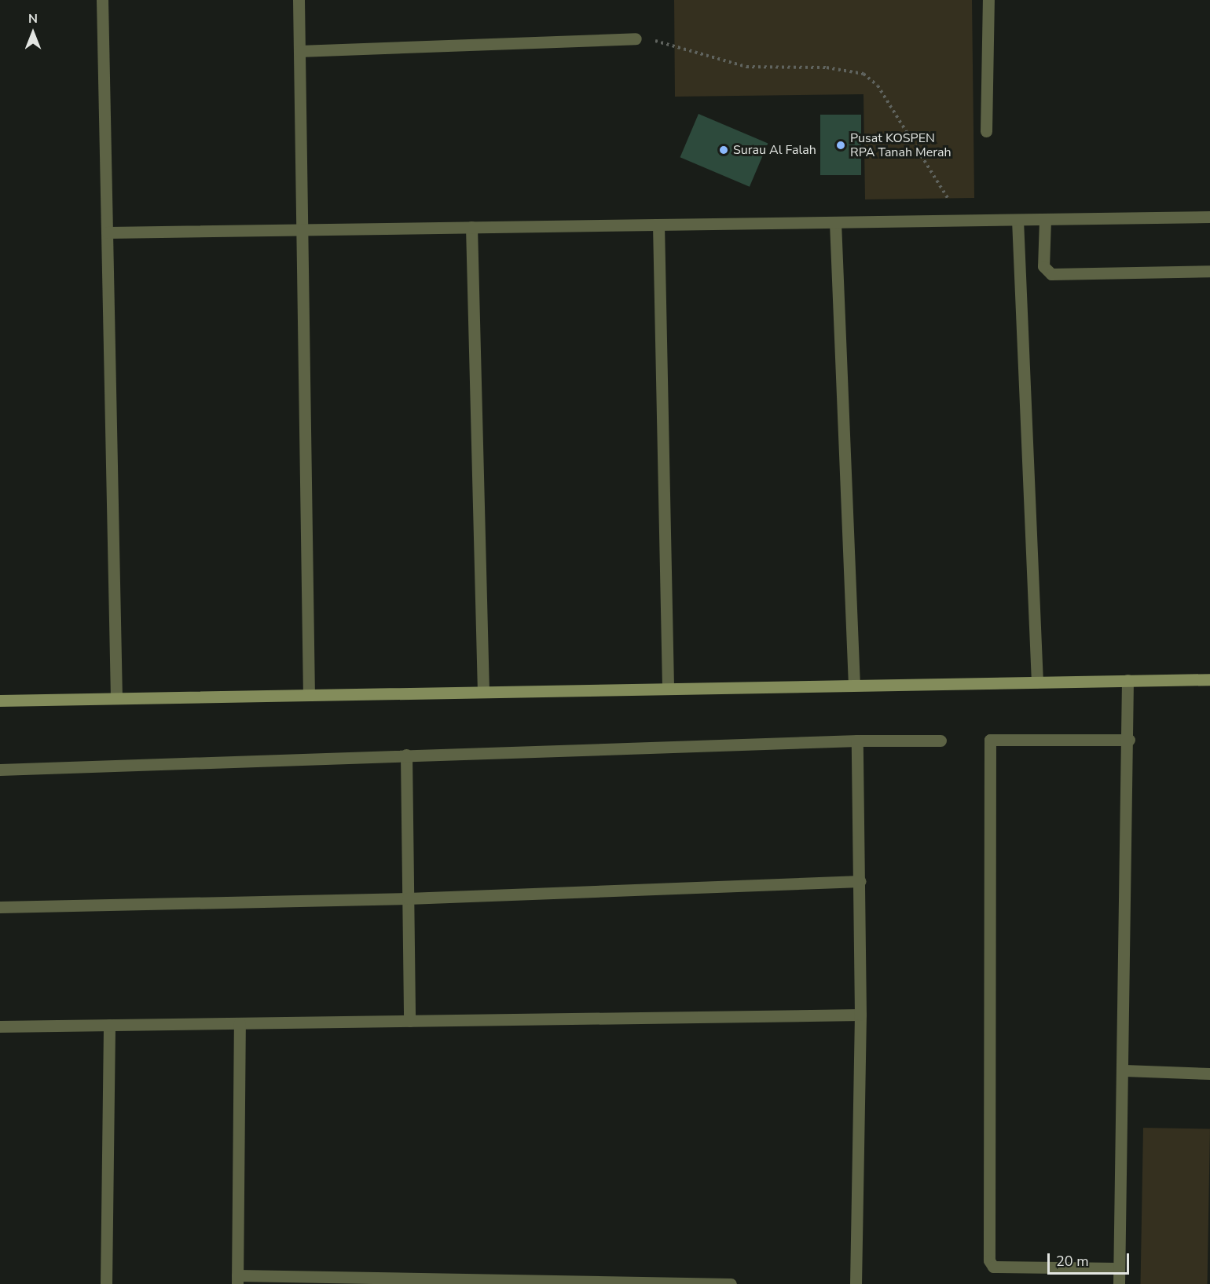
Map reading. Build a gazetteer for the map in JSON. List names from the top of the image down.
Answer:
{
  "places": ["Pusat KOSPEN RPA Tanah Merah", "Surau Al Falah"],
  "scale_bar": "20 m",
  "north": "top"
}
